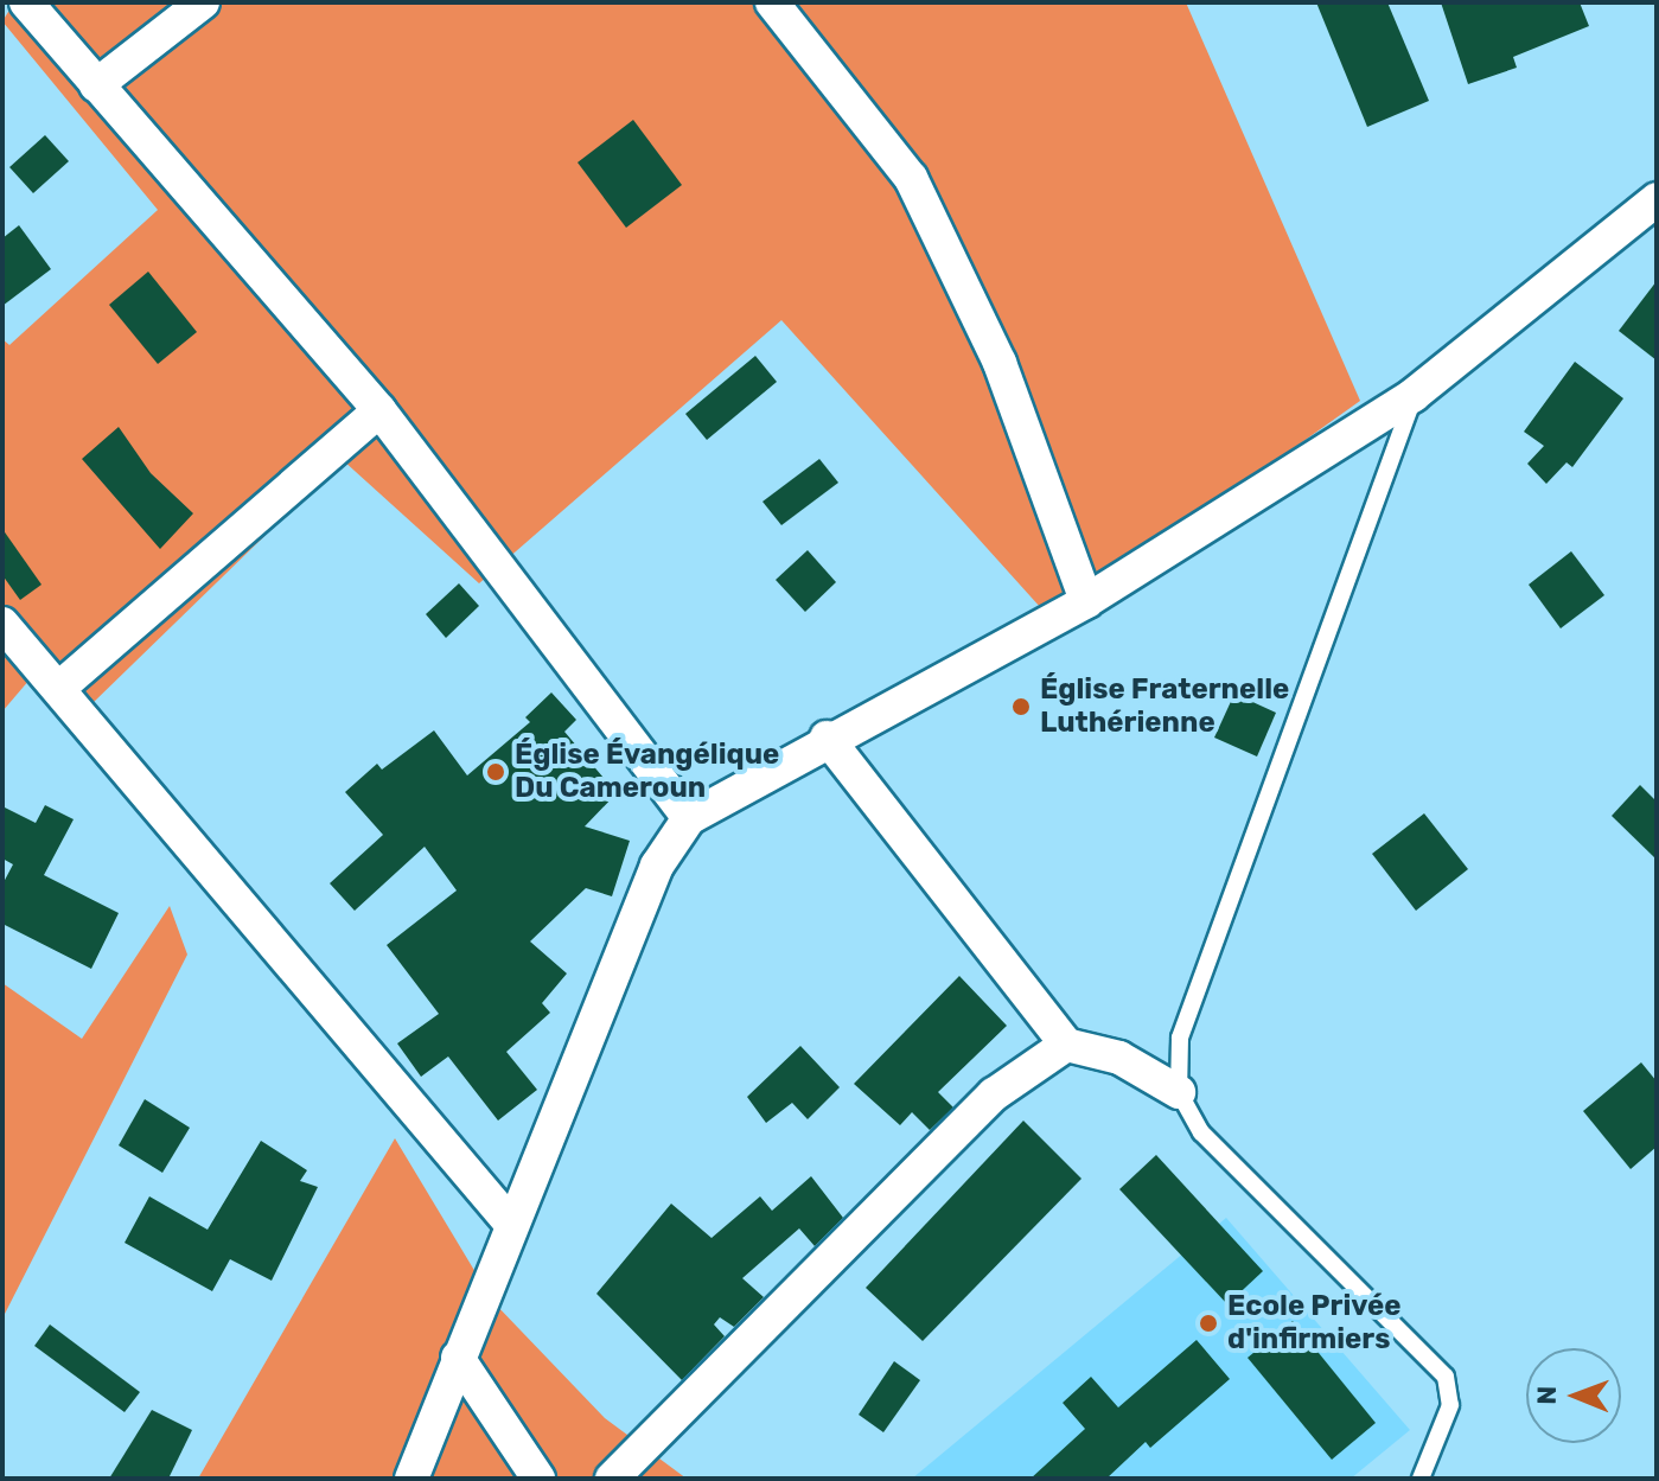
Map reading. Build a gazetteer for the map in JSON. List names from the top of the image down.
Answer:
{
  "places": ["Église Fraternelle Luthérienne", "Église Évangélique Du Cameroun", "Ecole Privée d'infirmiers"],
  "north": "left"
}
